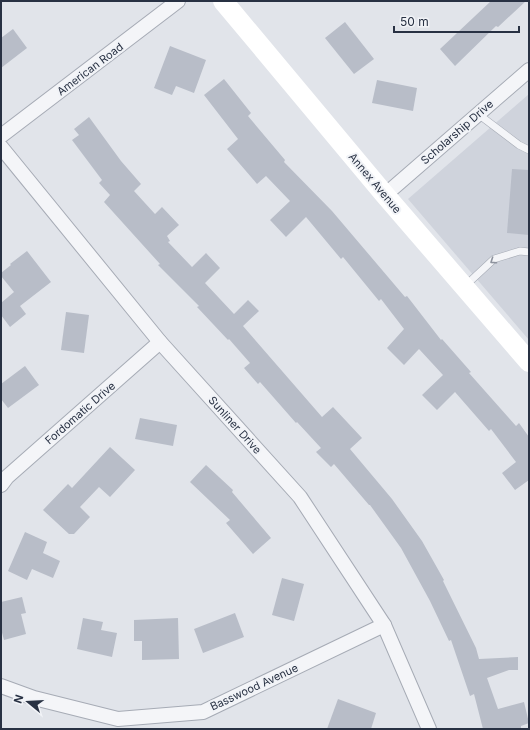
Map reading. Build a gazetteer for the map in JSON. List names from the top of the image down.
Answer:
{
  "streets": {
    "street": [
      "American Road",
      "Scholarship Drive",
      "Annex Avenue",
      "Fordomatic Drive",
      "Sunliner Drive",
      "Basswood Avenue"
    ]
  },
  "crossings": [
    ["Scholarship Drive", "Annex Avenue"],
    ["Fordomatic Drive", "Sunliner Drive"],
    ["Sunliner Drive", "Basswood Avenue"]
  ],
  "scale_bar": "50 m",
  "north": "left"
}
